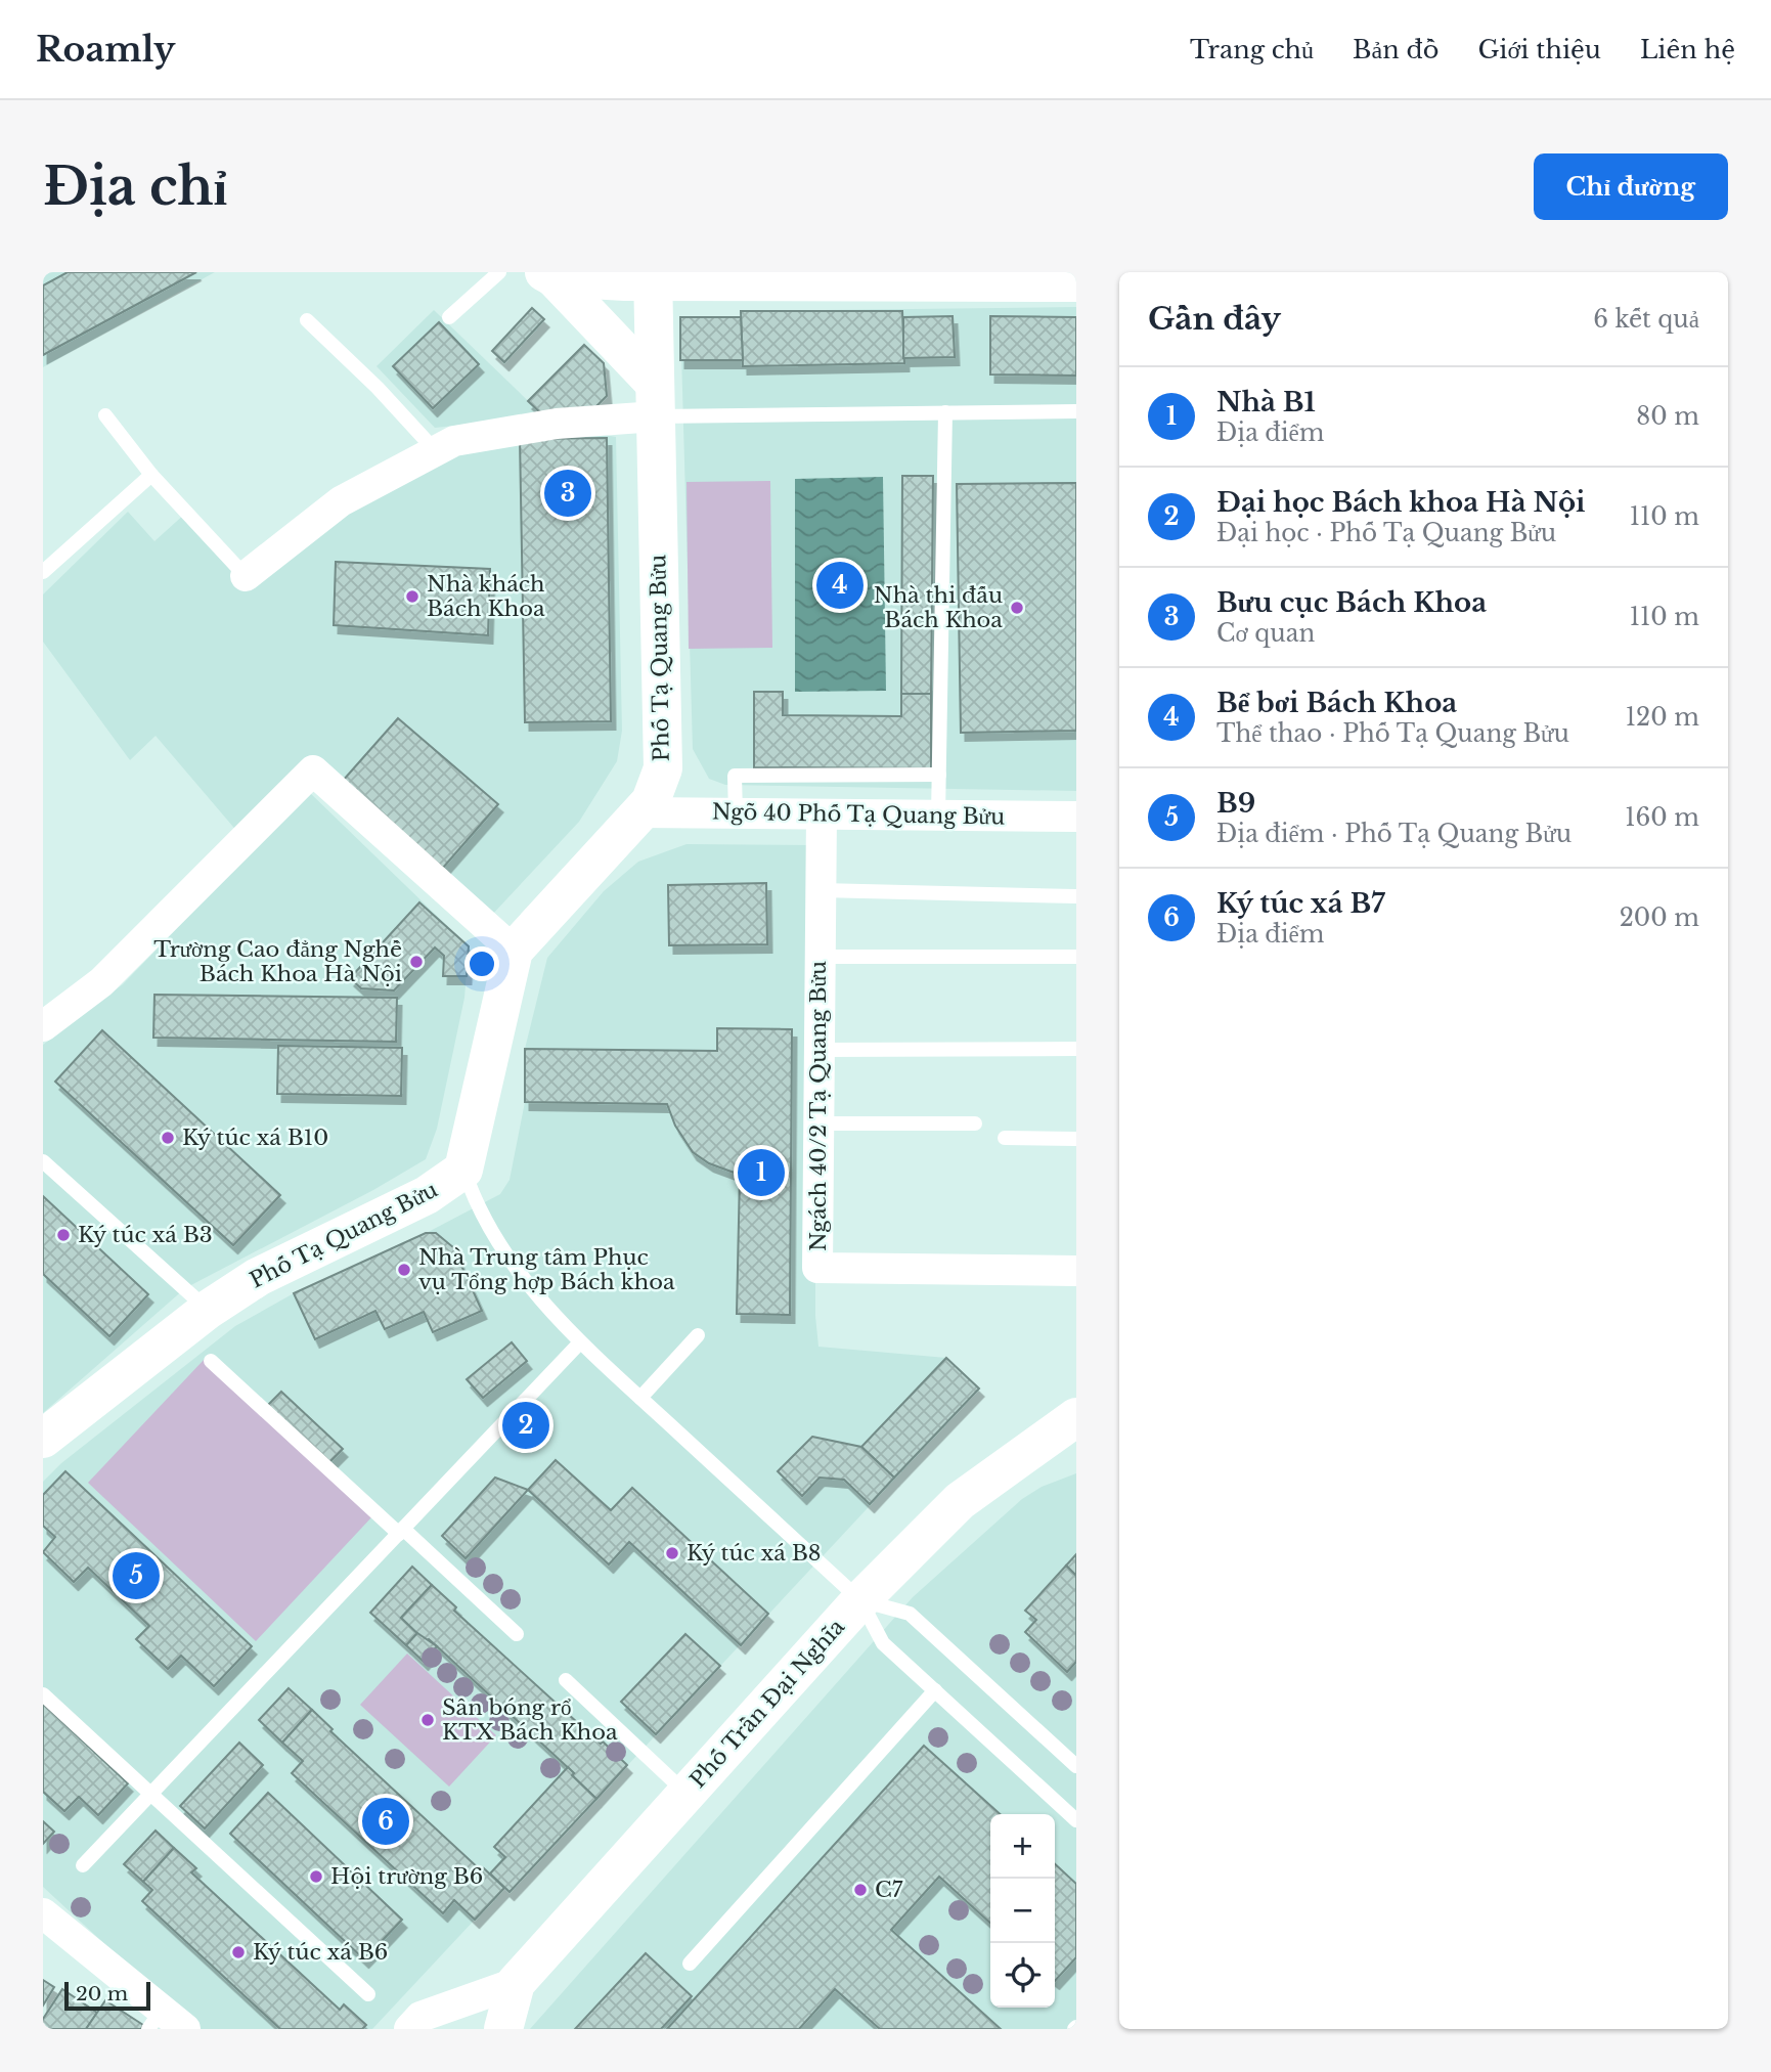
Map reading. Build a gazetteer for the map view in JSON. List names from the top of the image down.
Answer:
{
  "streets": {
    "street": [
      "Phố Tạ Quang Bửu",
      "Ngõ 40 Phố Tạ Quang Bửu",
      "Ngách 40/2 Tạ Quang Bửu",
      "Phố Trần Đại Nghĩa"
    ]
  },
  "crossings": [
    ["Phố Tạ Quang Bửu", "Ngõ 40 Phố Tạ Quang Bửu"],
    ["Ngõ 40 Phố Tạ Quang Bửu", "Ngách 40/2 Tạ Quang Bửu"]
  ],
  "places": [
    "Nhà khách Bách Khoa",
    "Nhà thi đấu Bách Khoa",
    "Trường Cao đẳng Nghề Bách Khoa Hà Nội",
    "Ký túc xá B10",
    "Ký túc xá B3",
    "Nhà Trung tâm Phục vụ Tổng hợp Bách khoa",
    "Ký túc xá B8",
    "Sân bóng rổ KTX Bách Khoa",
    "Hội trường B6",
    "C7",
    "Ký túc xá B6"
  ],
  "scale_bar": "20 m",
  "page": {
    "header": "Roamly",
    "nav": [
      "Trang chủ",
      "Bản đồ",
      "Giới thiệu",
      "Liên hệ"
    ],
    "buttons": "Chỉ đường",
    "title": "Địa chỉ",
    "heading": ["Gần đây", "6 kết quả"],
    "list": [
      {
        "mark": "1",
        "name": "Nhà B1",
        "note": "Địa điểm",
        "value": "80 m"
      },
      {
        "mark": "2",
        "name": "Đại học Bách khoa Hà Nội",
        "note": "Đại học · Phố Tạ Quang Bửu",
        "value": "110 m"
      },
      {
        "mark": "3",
        "name": "Bưu cục Bách Khoa",
        "note": "Cơ quan",
        "value": "110 m"
      },
      {
        "mark": "4",
        "name": "Bể bơi Bách Khoa",
        "note": "Thể thao · Phố Tạ Quang Bửu",
        "value": "120 m"
      },
      {
        "mark": "5",
        "name": "B9",
        "note": "Địa điểm · Phố Tạ Quang Bửu",
        "value": "160 m"
      },
      {
        "mark": "6",
        "name": "Ký túc xá B7",
        "note": "Địa điểm",
        "value": "200 m"
      }
    ],
    "pins": [
      "3",
      "4",
      "1",
      "2",
      "5",
      "6"
    ],
    "map_buttons": ["+", "−"],
    "scale": "20 m"
  }
}
